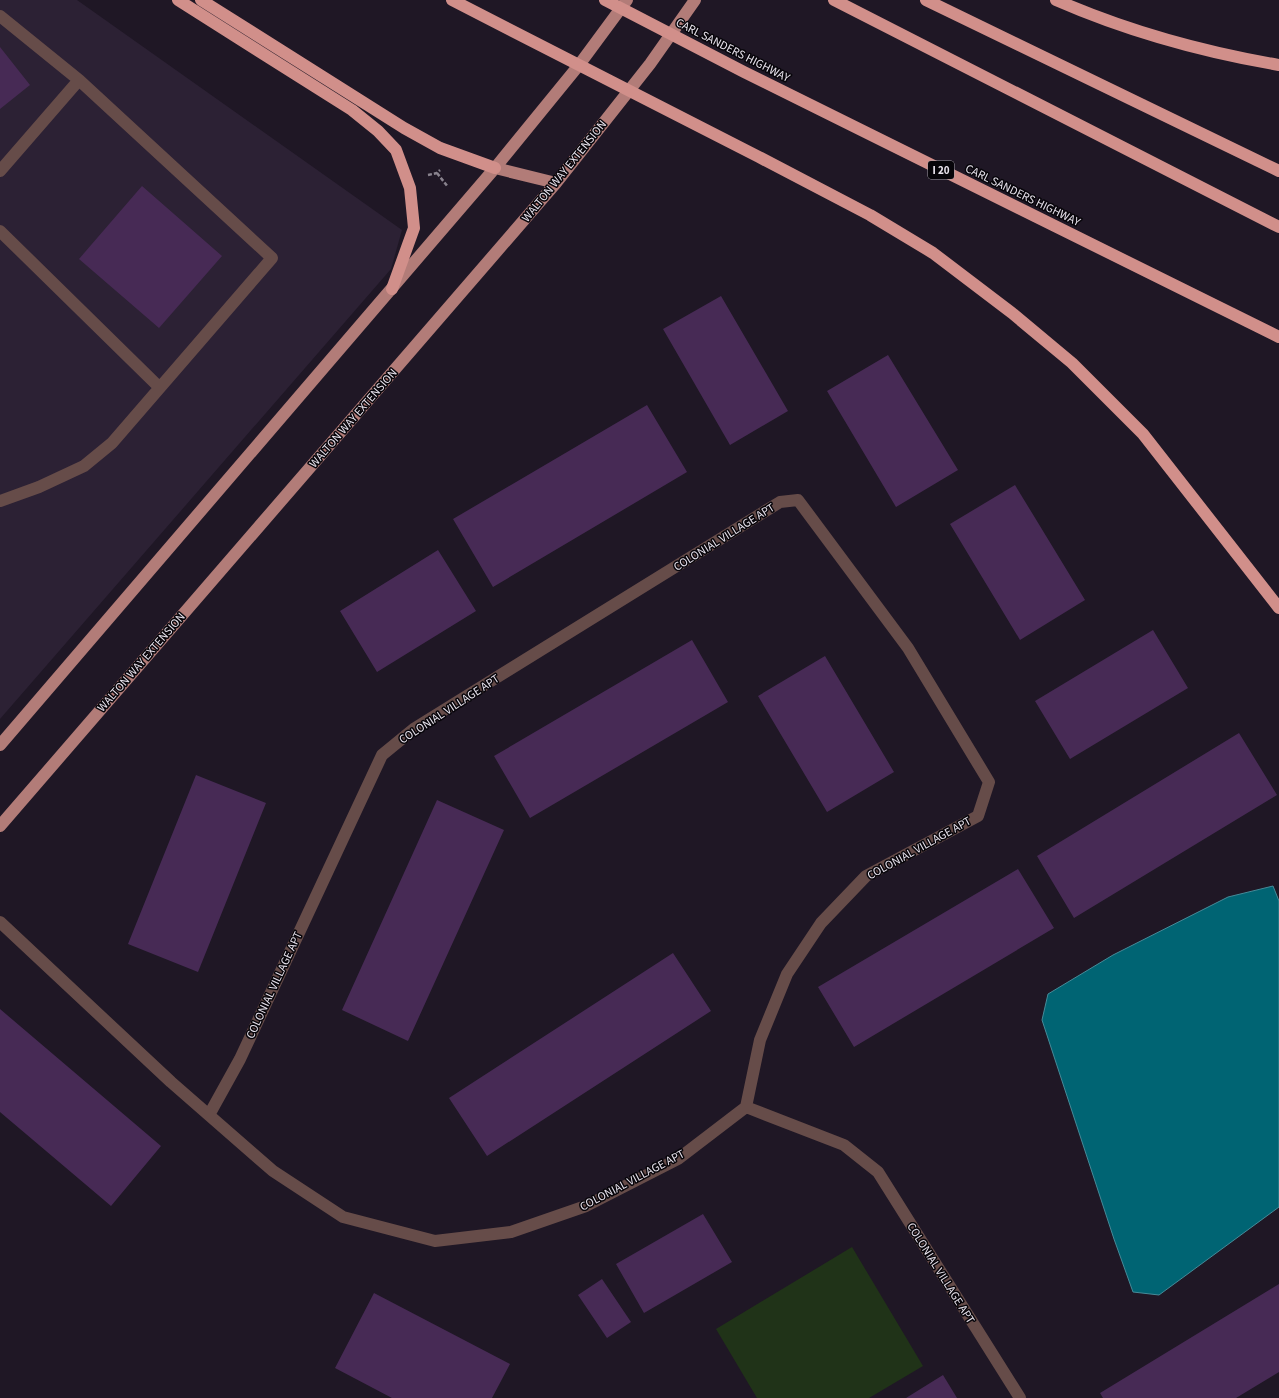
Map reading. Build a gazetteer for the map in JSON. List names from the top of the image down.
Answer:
{
  "streets": {
    "highway": ["CARL SANDERS HIGHWAY", "I 20"],
    "main road": ["WALTON WAY EXTENSION"],
    "lane": ["COLONIAL VILLAGE APT"]
  }
}
